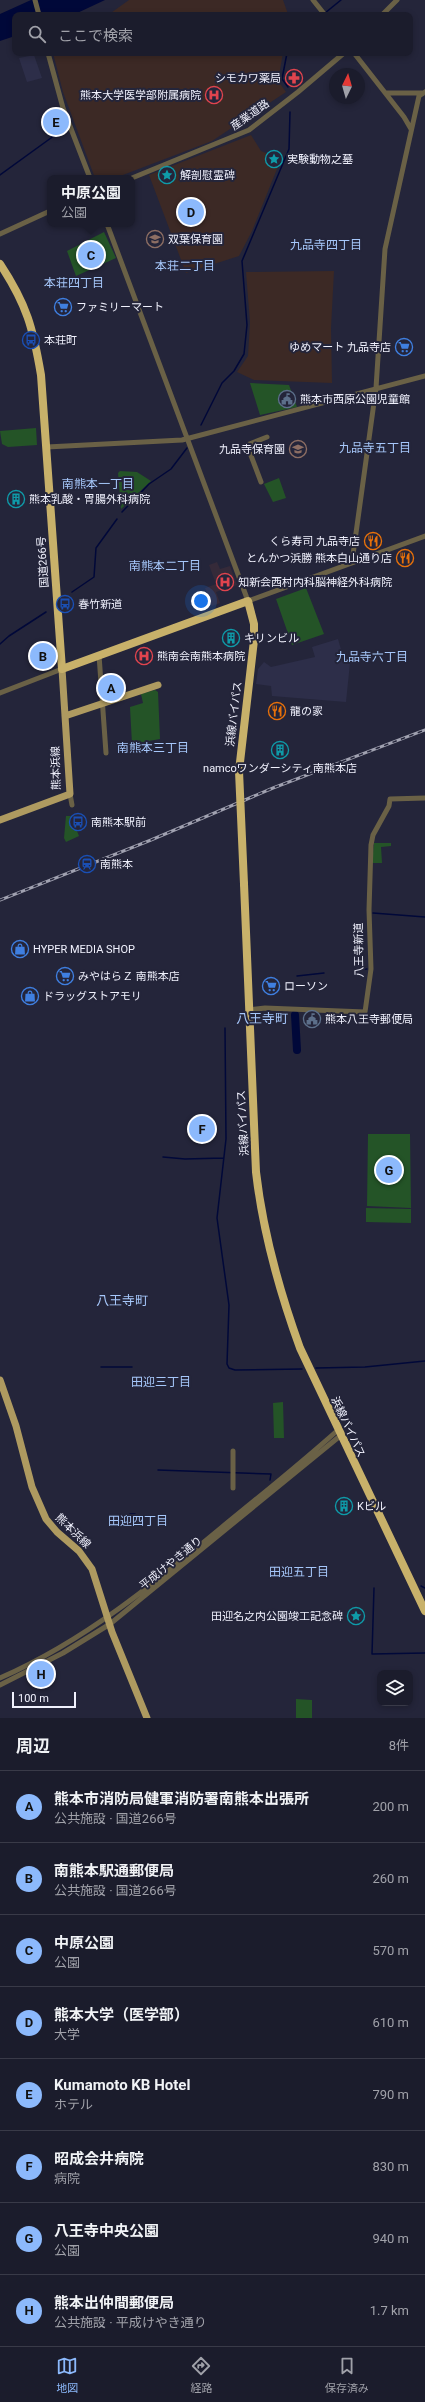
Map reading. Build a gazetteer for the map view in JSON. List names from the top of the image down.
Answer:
{
  "streets": {
    "highway": ["国道266号", "浜線バイパス"],
    "main road": ["熊本浜線"],
    "street": ["産業道路", "八王寺新道", "平成けやき通り"]
  },
  "crossings": [
    ["国道266号", "熊本浜線"],
    ["浜線バイパス", "八王寺新道"],
    ["浜線バイパス", "平成けやき通り"],
    ["熊本浜線", "平成けやき通り"]
  ],
  "districts": [
    "九品寺四丁目",
    "本荘二丁目",
    "本荘四丁目",
    "九品寺五丁目",
    "南熊本一丁目",
    "南熊本二丁目",
    "九品寺六丁目",
    "南熊本三丁目",
    "八王寺町",
    "八王寺町",
    "田迎三丁目",
    "田迎四丁目",
    "田迎五丁目"
  ],
  "places": {
    "pharmacy": ["シモカワ薬局"],
    "hospital": ["熊本大学医学部附属病院", "知新会西村内科脳神経外科病院", "熊南会南熊本病院"],
    "place": ["実験動物之墓", "解剖慰霊碑", "田迎名之内公園竣工記念碑"],
    "school or university": ["双葉保育園", "九品寺保育園"],
    "supermarket": [
      "ファミリーマート",
      "ゆめマート 九品寺店",
      "みやはらＺ 南熊本店",
      "ローソン"
    ],
    "bus stop": ["本荘町", "春竹新道", "南熊本駅前"],
    "public building": ["熊本市西原公園児童館", "熊本八王寺郵便局"],
    "building": [
      "熊本乳酸・胃腸外科病院",
      "キリンビル",
      "namcoワンダーシティ南熊本店",
      "Kビル"
    ],
    "restaurant": ["くら寿司 九品寺店", "とんかつ浜勝 熊本白山通り店", "龍の家"],
    "station": ["南熊本"],
    "shop": ["HYPER MEDIA SHOP", "ドラッグストアモリ"]
  },
  "scale_bar": "100 m",
  "north": "top",
  "page": {
    "search": "ここで検索",
    "pins": [
      "E",
      "D",
      "C",
      "B",
      "A",
      "F",
      "G",
      "H"
    ],
    "popup": ["中原公園", "公園"],
    "scale": "100 m",
    "heading": ["周辺", "8件"],
    "list": [
      {
        "mark": "A",
        "name": "熊本市消防局健軍消防署南熊本出張所",
        "note": "公共施設 · 国道266号",
        "value": "200 m"
      },
      {
        "mark": "B",
        "name": "南熊本駅通郵便局",
        "note": "公共施設 · 国道266号",
        "value": "260 m"
      },
      {
        "mark": "C",
        "name": "中原公園",
        "note": "公園",
        "value": "570 m"
      },
      {
        "mark": "D",
        "name": "熊本大学（医学部）",
        "note": "大学",
        "value": "610 m"
      },
      {
        "mark": "E",
        "name": "Kumamoto KB Hotel",
        "note": "ホテル",
        "value": "790 m"
      },
      {
        "mark": "F",
        "name": "昭成会井病院",
        "note": "病院",
        "value": "830 m"
      },
      {
        "mark": "G",
        "name": "八王寺中央公園",
        "note": "公園",
        "value": "940 m"
      },
      {
        "mark": "H",
        "name": "熊本出仲間郵便局",
        "note": "公共施設 · 平成けやき通り",
        "value": "1.7 km"
      }
    ],
    "nav": ["地図", "経路", "保存済み"]
  }
}
